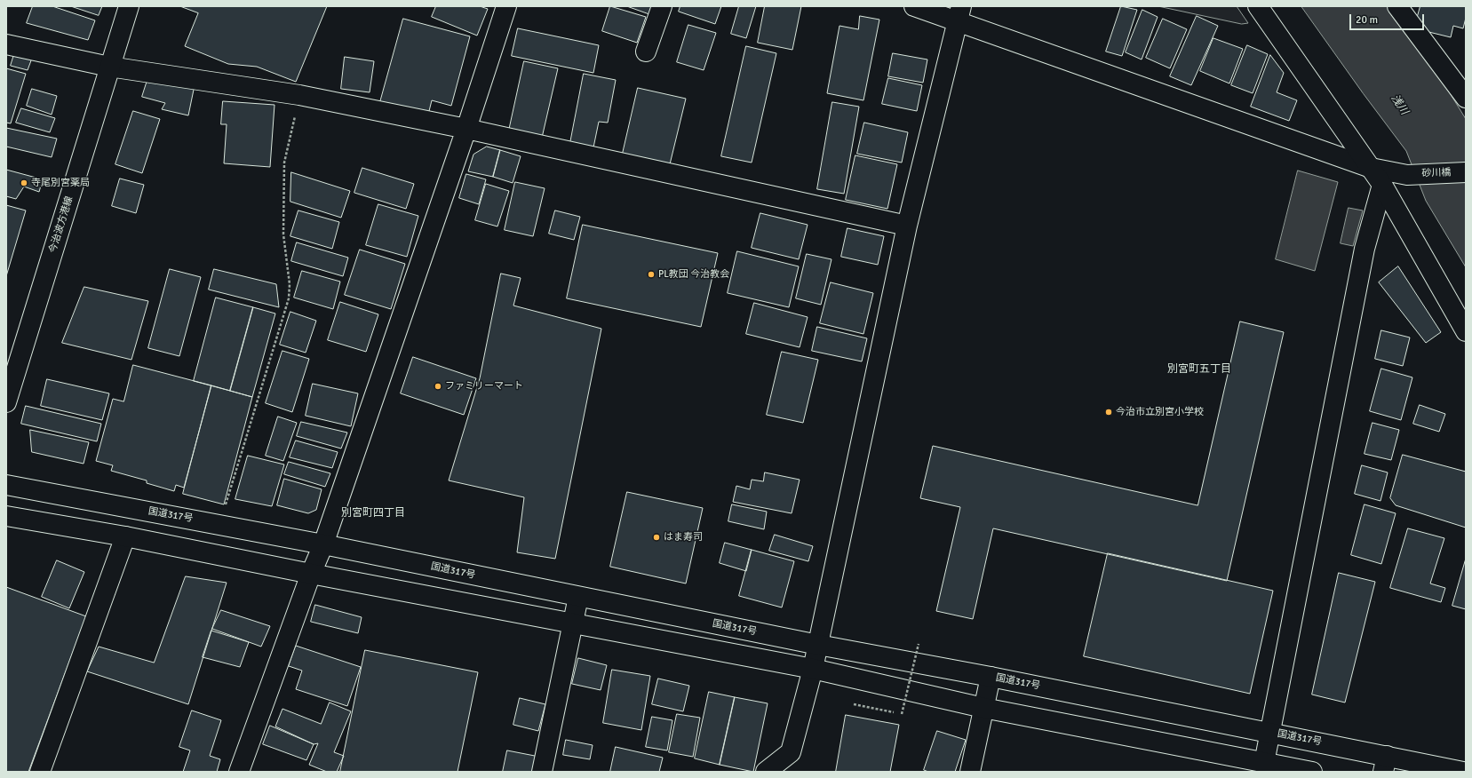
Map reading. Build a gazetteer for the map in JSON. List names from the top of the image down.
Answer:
{
  "streets": {
    "main road": ["砂川橋", "今治波方港線", "国道317号"]
  },
  "districts": ["別宮町五丁目", "別宮町四丁目"],
  "water": ["浅川"],
  "places": [
    "寺尾別宮薬局",
    "PL教団 今治教会",
    "ファミリーマート",
    "今治市立別宮小学校",
    "はま寿司"
  ],
  "scale_bar": "20 m"
}
